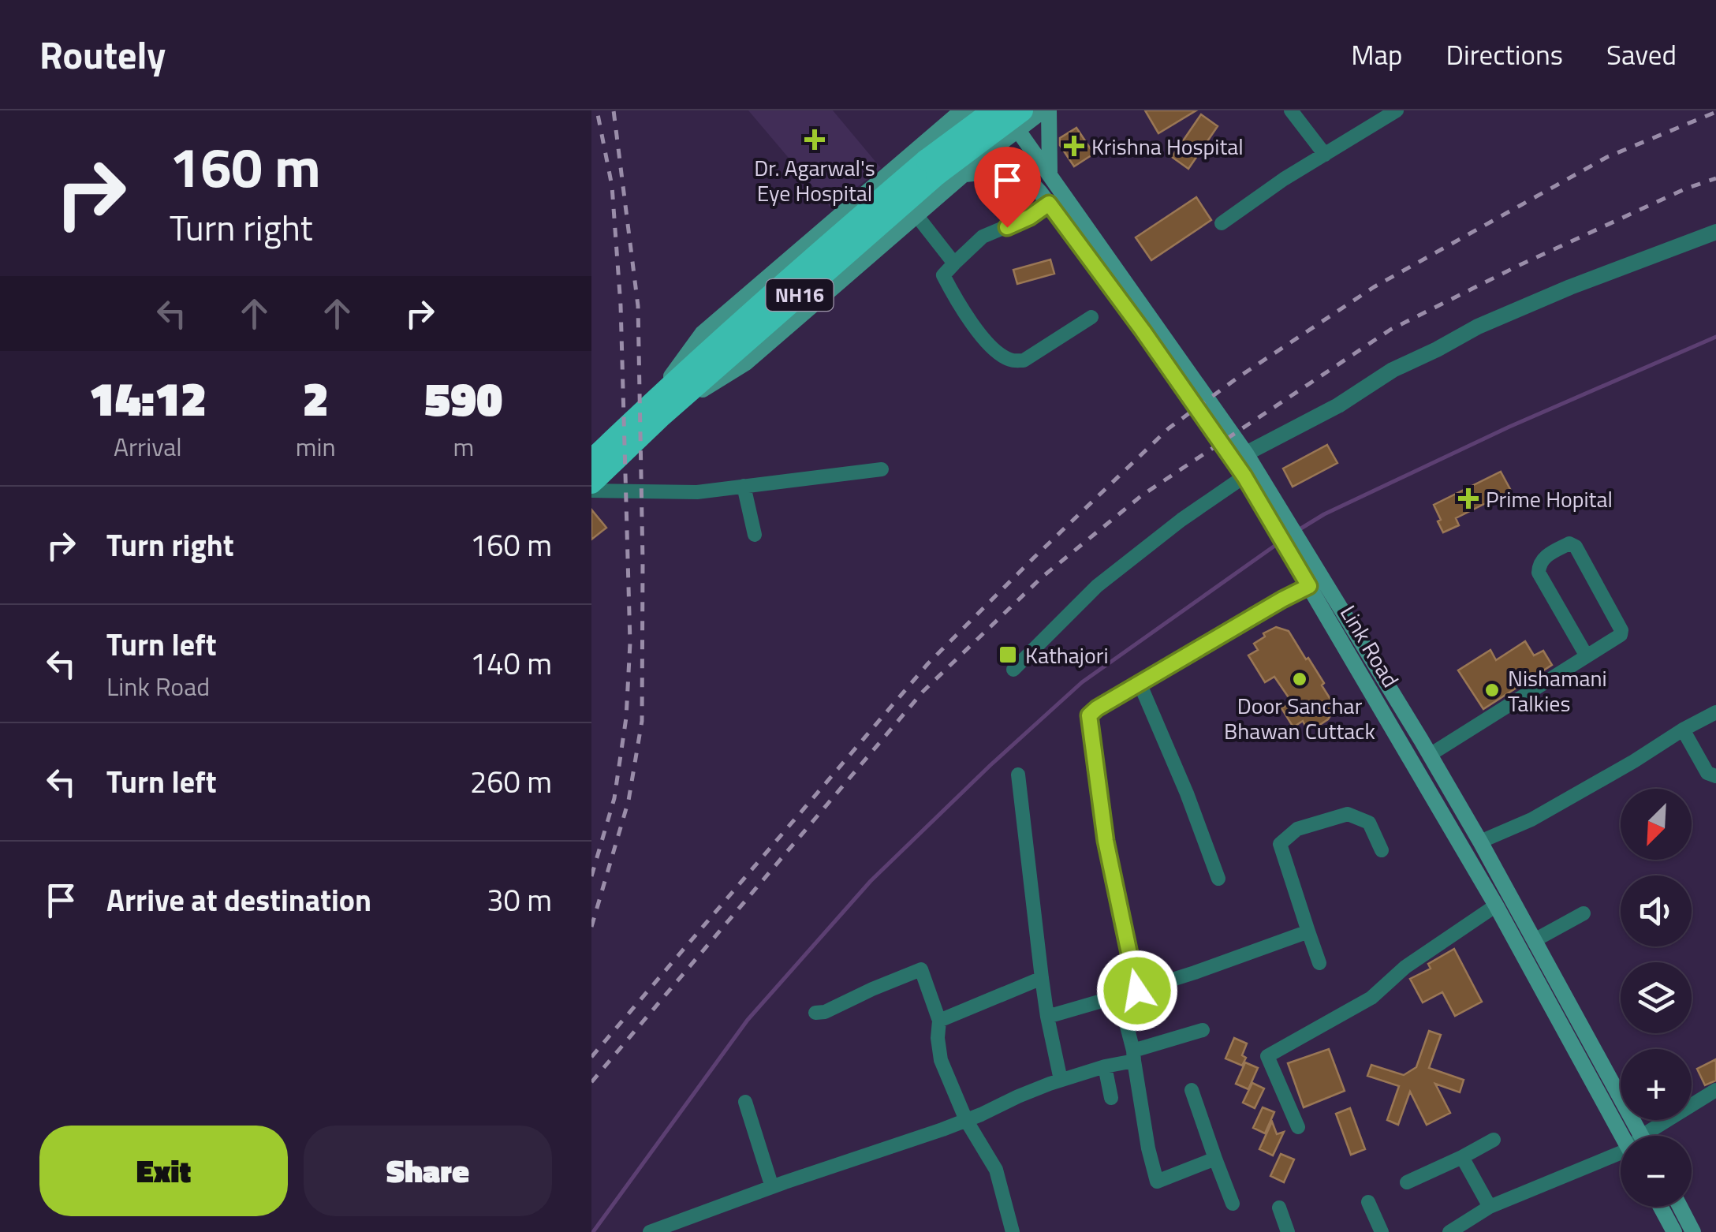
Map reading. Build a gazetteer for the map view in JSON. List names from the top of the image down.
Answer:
{
  "streets": {
    "highway": ["NH16"],
    "main road": ["Link Road"]
  },
  "crossings": [
    ["NH16", "Link Road"]
  ],
  "places": {
    "health": ["Dr. Agarwal's Eye Hospital", "Krishna Hospital", "Prime Hopital"],
    "transit": ["Kathajori"],
    "other": ["Door Sanchar Bhawan Cuttack", "Nishamani Talkies"]
  },
  "north": "bottom left",
  "page": {
    "header": "Routely",
    "nav": ["Map", "Directions", "Saved"],
    "turn": ["160 m", "Turn right"],
    "eta": [
      "14:12",
      "Arrival",
      "2",
      "min",
      "590",
      "m"
    ],
    "list": [
      {
        "name": "Turn right",
        "value": "160 m"
      },
      {
        "name": "Turn left",
        "note": "Link Road",
        "value": "140 m"
      },
      {
        "name": "Turn left",
        "value": "260 m"
      },
      {
        "name": "Arrive at destination",
        "value": "30 m"
      }
    ],
    "map_buttons": ["+", "−"],
    "buttons": ["Exit", "Share"]
  }
}
